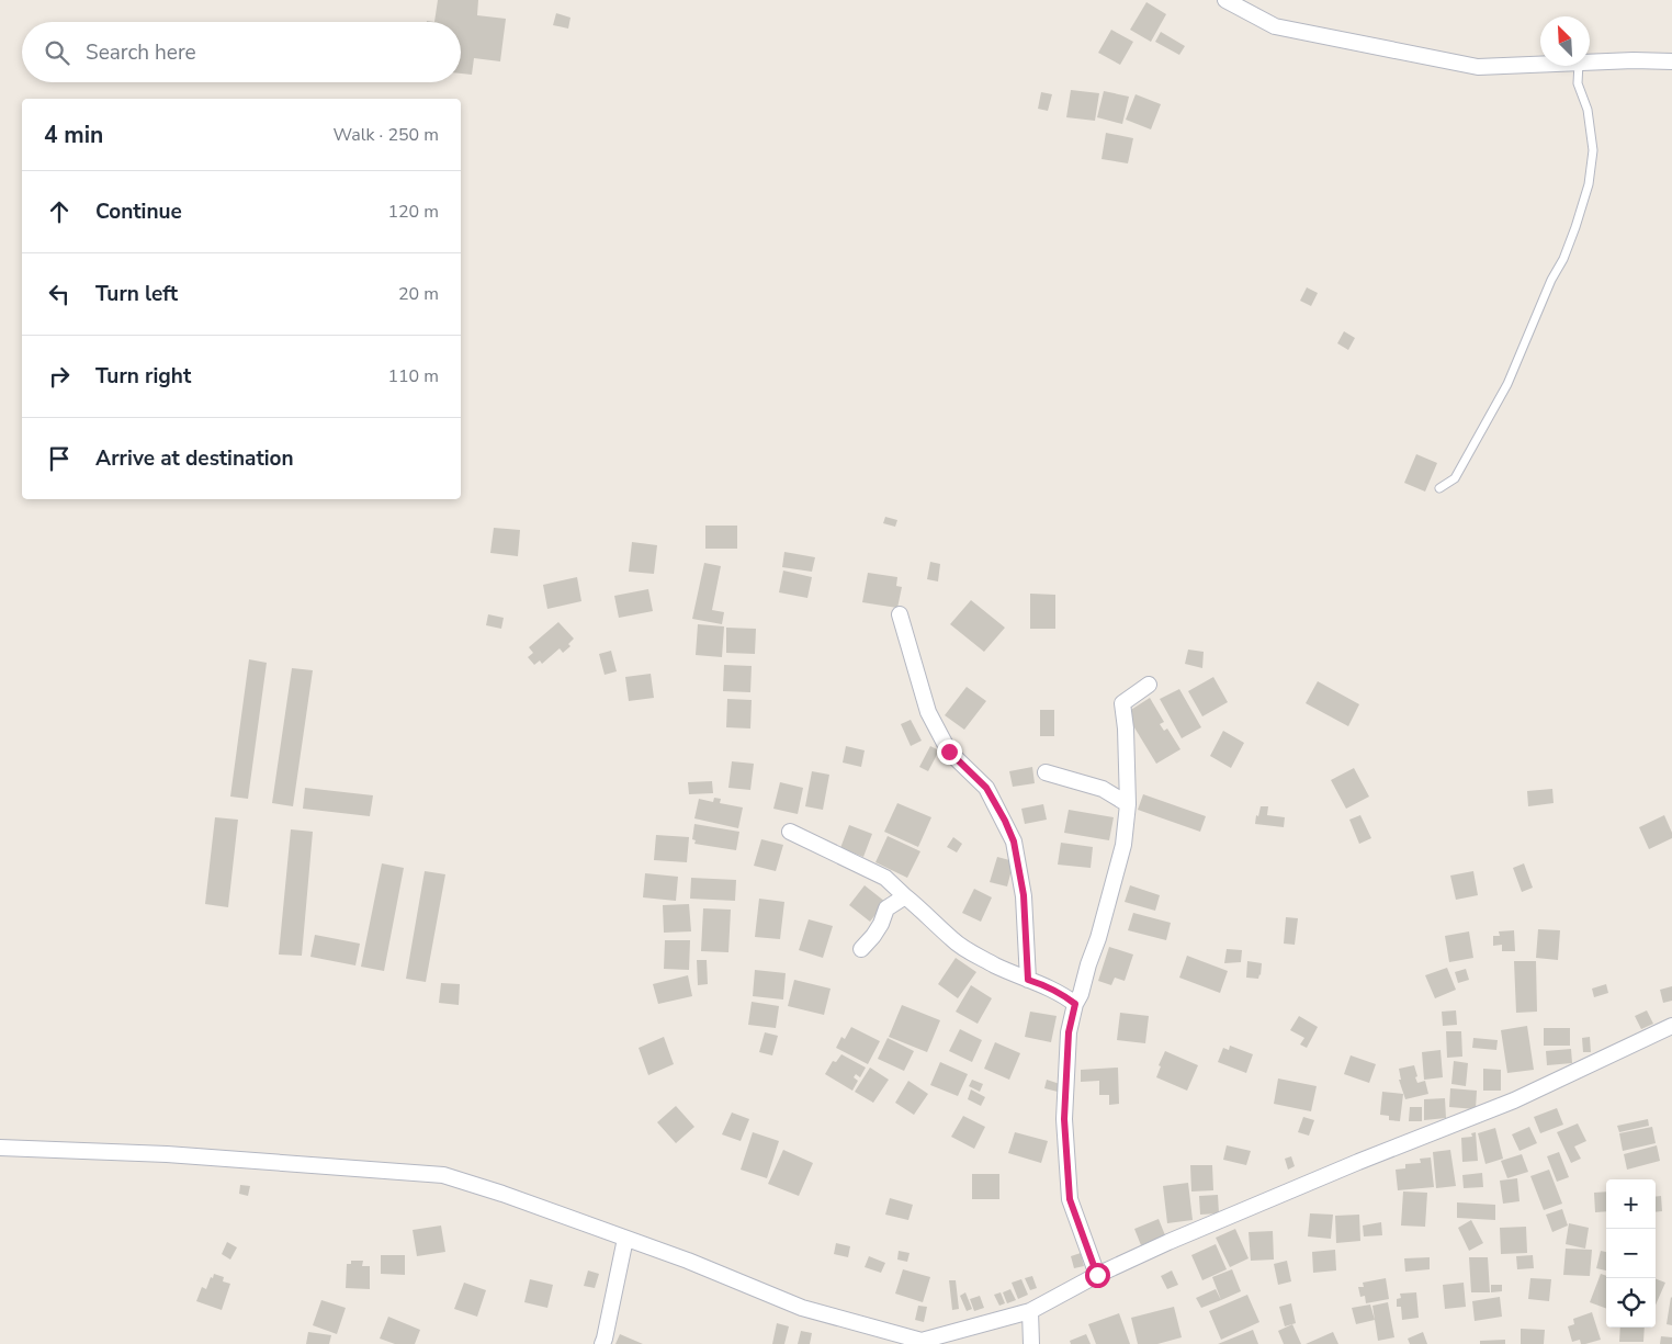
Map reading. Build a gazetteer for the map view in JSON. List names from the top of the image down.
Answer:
{
  "north": "top left",
  "page": {
    "search": "Search here",
    "heading": ["4 min", "Walk · 250 m"],
    "list": [
      ["Continue", "120 m"],
      ["Turn left", "20 m"],
      ["Turn right", "110 m"],
      "Arrive at destination"
    ],
    "map_buttons": ["+", "−"]
  }
}
